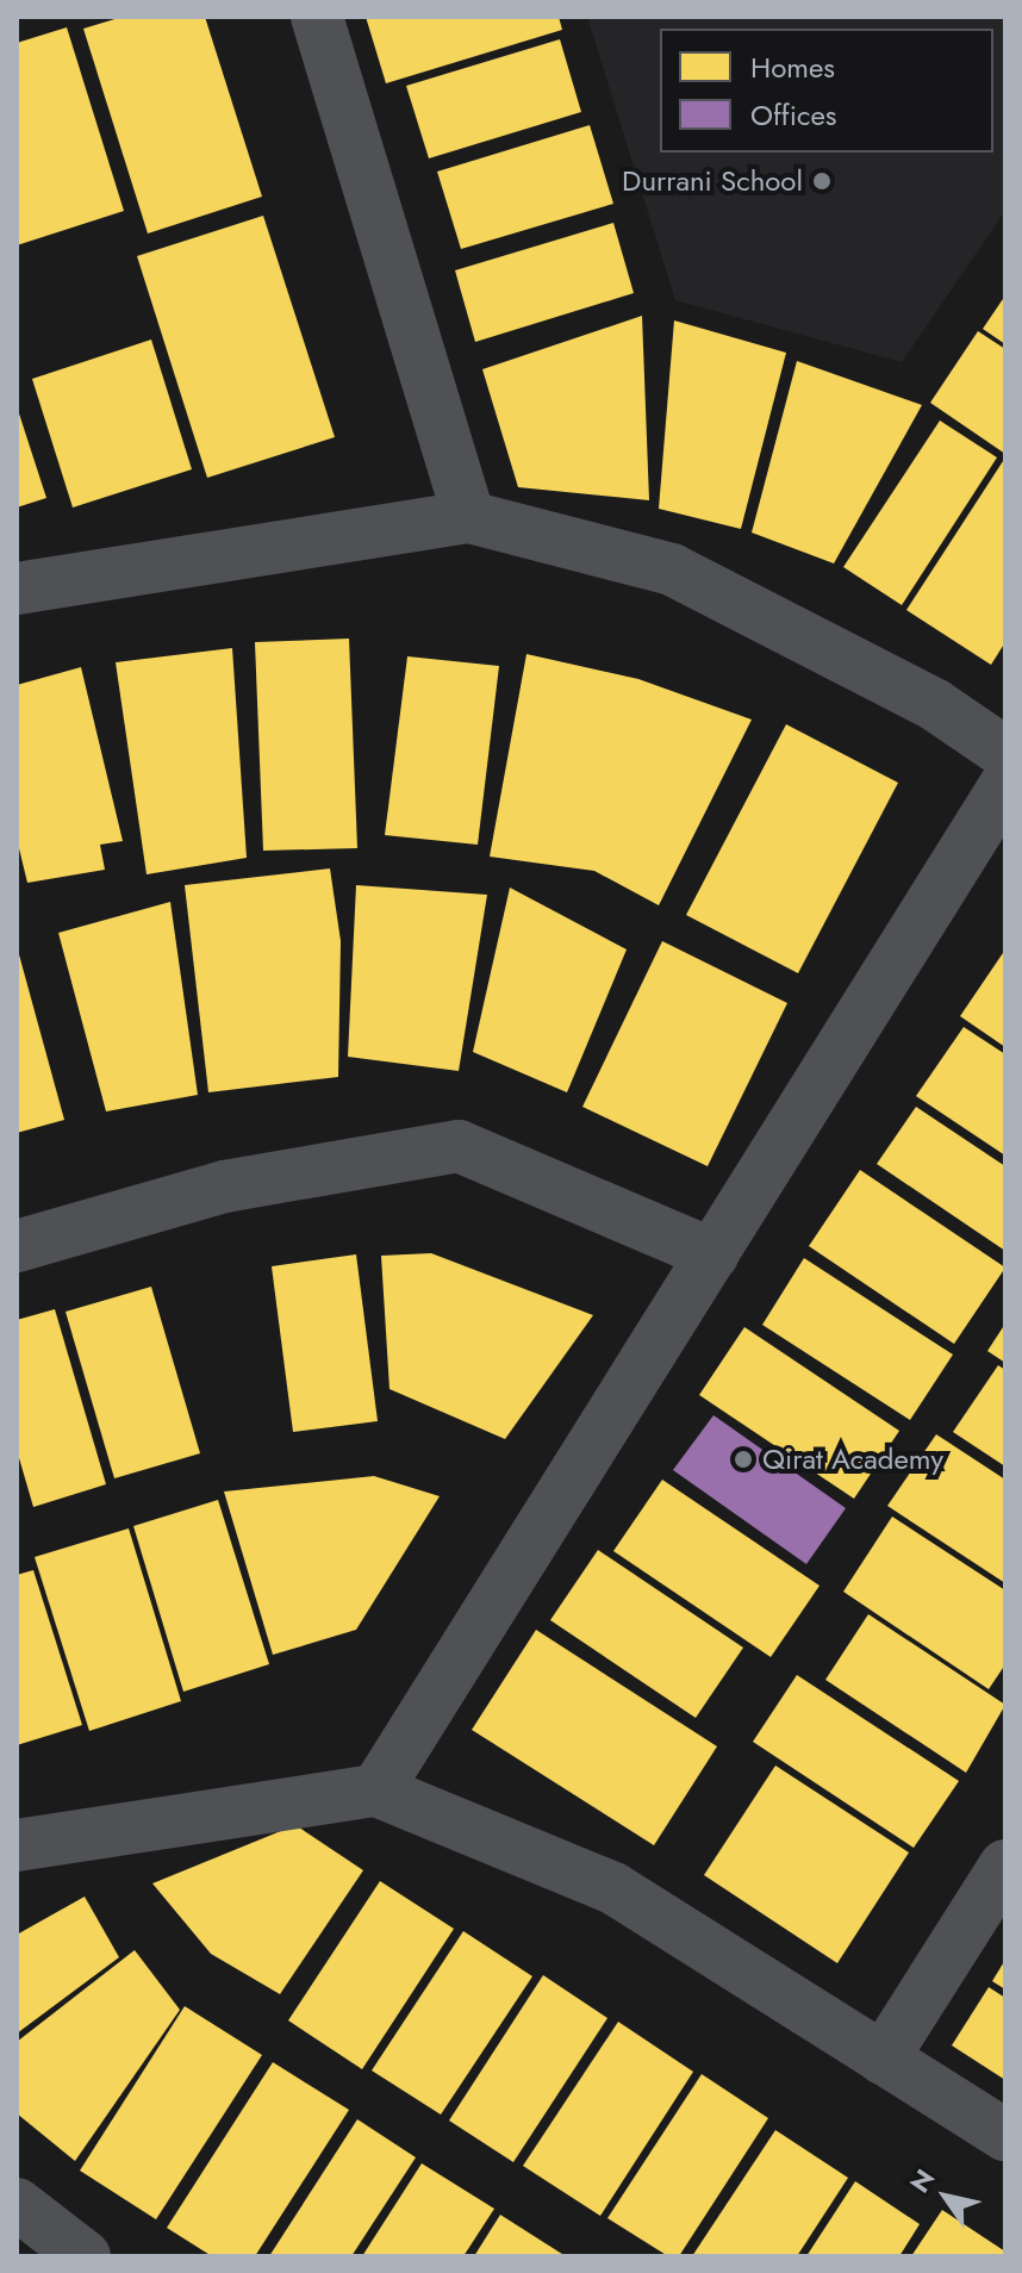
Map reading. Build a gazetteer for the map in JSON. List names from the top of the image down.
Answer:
{
  "places": ["Durrani School", "Qirat Academy"],
  "legend": ["Homes", "Offices"],
  "north": "top left"
}
